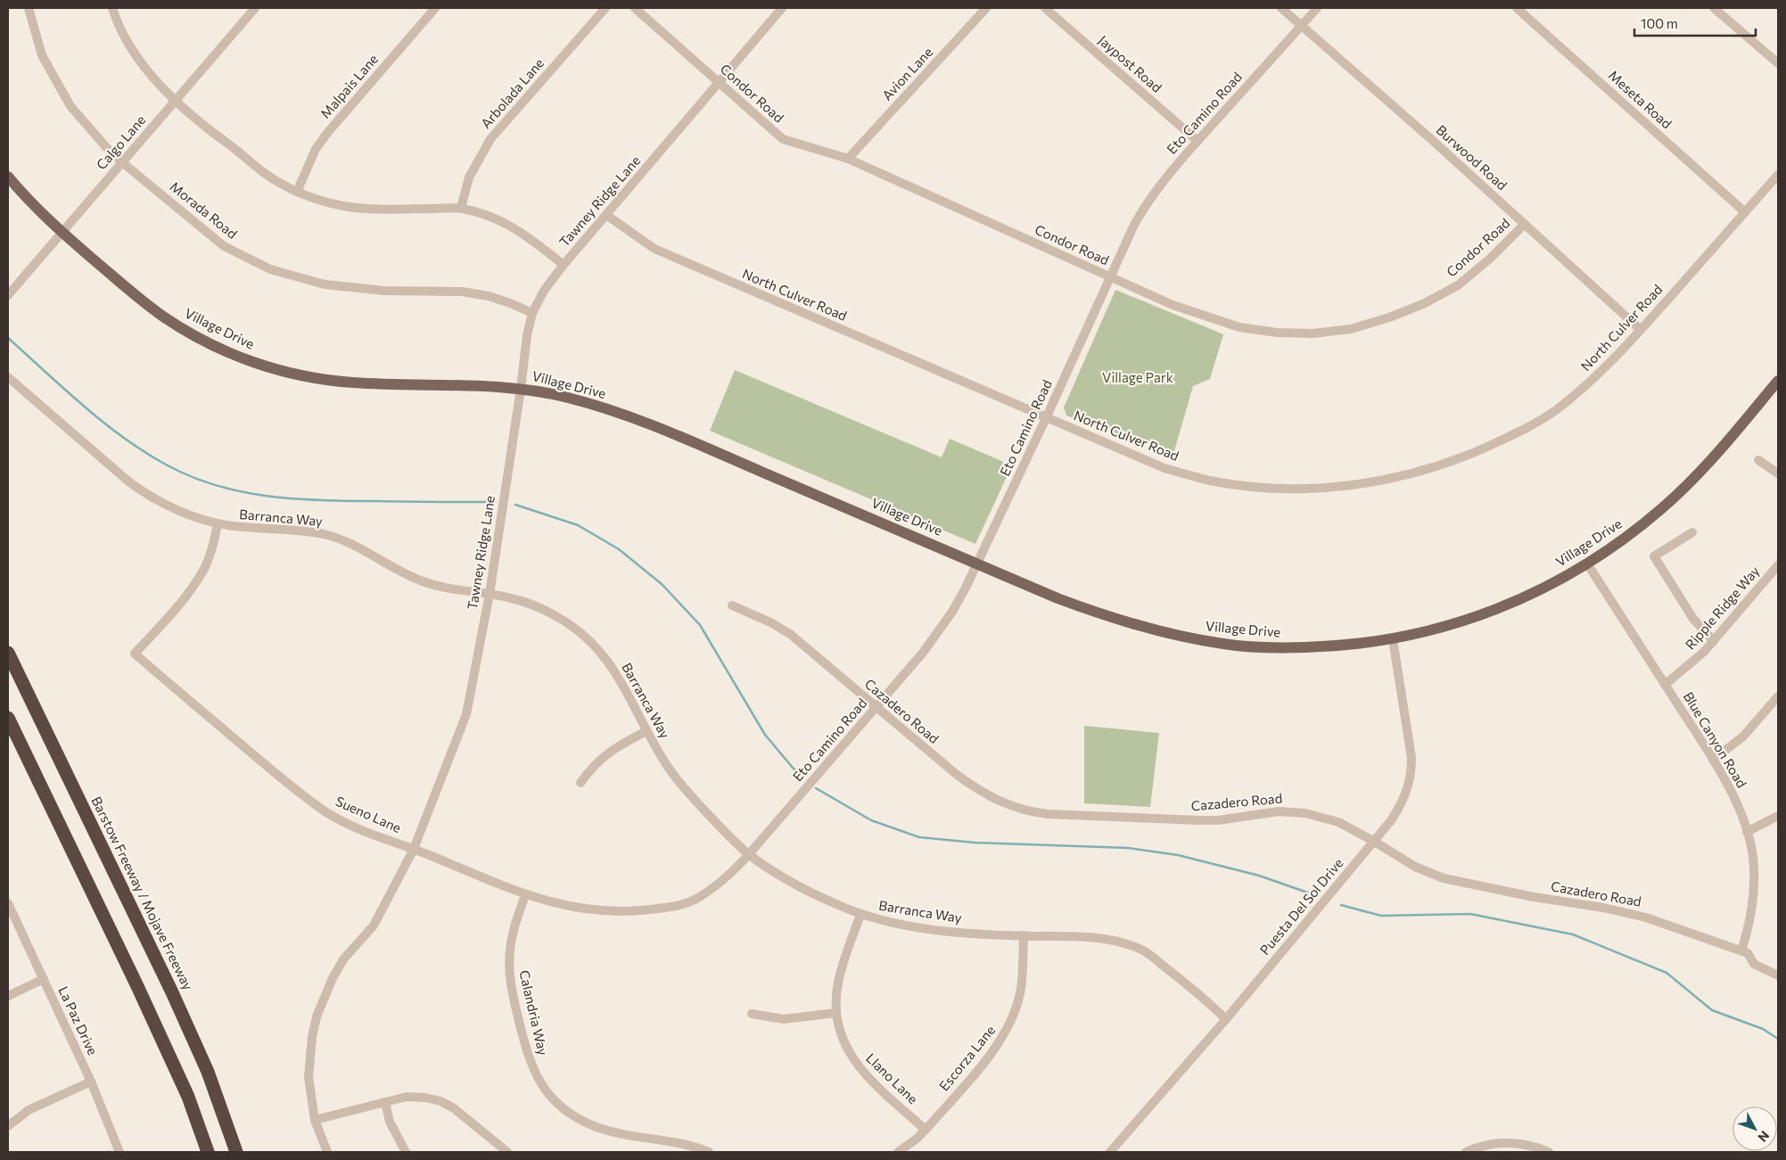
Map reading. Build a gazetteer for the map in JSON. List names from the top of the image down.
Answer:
{
  "streets": {
    "highway": ["Barstow Freeway / Mojave Freeway"],
    "main road": ["Village Drive"],
    "street": [
      "Jaypost Road",
      "Avion Lane",
      "Malpais Lane",
      "Arbolada Lane",
      "Condor Road",
      "Meseta Road",
      "Eto Camino Road",
      "Calgo Lane",
      "Burwood Road",
      "Tawney Ridge Lane",
      "Morada Road",
      "North Culver Road",
      "Barranca Way",
      "Ripple Ridge Way",
      "Cazadero Road",
      "Blue Canyon Road",
      "Sueno Lane",
      "Puesta Del Sol Drive",
      "Calandria Way",
      "La Paz Drive",
      "Escorza Lane",
      "Llano Lane"
    ]
  },
  "crossings": [
    ["Jaypost Road", "Eto Camino Road"],
    ["Avion Lane", "Condor Road"],
    ["Condor Road", "Eto Camino Road"],
    ["Condor Road", "Burwood Road"],
    ["Condor Road", "Tawney Ridge Lane"],
    ["Meseta Road", "North Culver Road"],
    ["Eto Camino Road", "Burwood Road"],
    ["Eto Camino Road", "North Culver Road"],
    ["Eto Camino Road", "Village Drive"],
    ["Eto Camino Road", "Barranca Way"],
    ["Eto Camino Road", "Cazadero Road"],
    ["Eto Camino Road", "Sueno Lane"],
    ["Calgo Lane", "Morada Road"],
    ["Calgo Lane", "Village Drive"],
    ["Burwood Road", "North Culver Road"],
    ["Tawney Ridge Lane", "Morada Road"],
    ["Tawney Ridge Lane", "North Culver Road"],
    ["Tawney Ridge Lane", "Village Drive"],
    ["Tawney Ridge Lane", "Barranca Way"],
    ["Tawney Ridge Lane", "Sueno Lane"],
    ["Village Drive", "Blue Canyon Road"],
    ["Village Drive", "Puesta Del Sol Drive"],
    ["Barranca Way", "Sueno Lane"],
    ["Barranca Way", "Puesta Del Sol Drive"],
    ["Barranca Way", "Escorza Lane"],
    ["Barranca Way", "Llano Lane"],
    ["Ripple Ridge Way", "Blue Canyon Road"],
    ["Cazadero Road", "Blue Canyon Road"],
    ["Cazadero Road", "Puesta Del Sol Drive"],
    ["Sueno Lane", "Calandria Way"],
    ["Escorza Lane", "Llano Lane"]
  ],
  "parks": ["Village Park"],
  "scale_bar": "100 m",
  "north": "bottom right"
}
